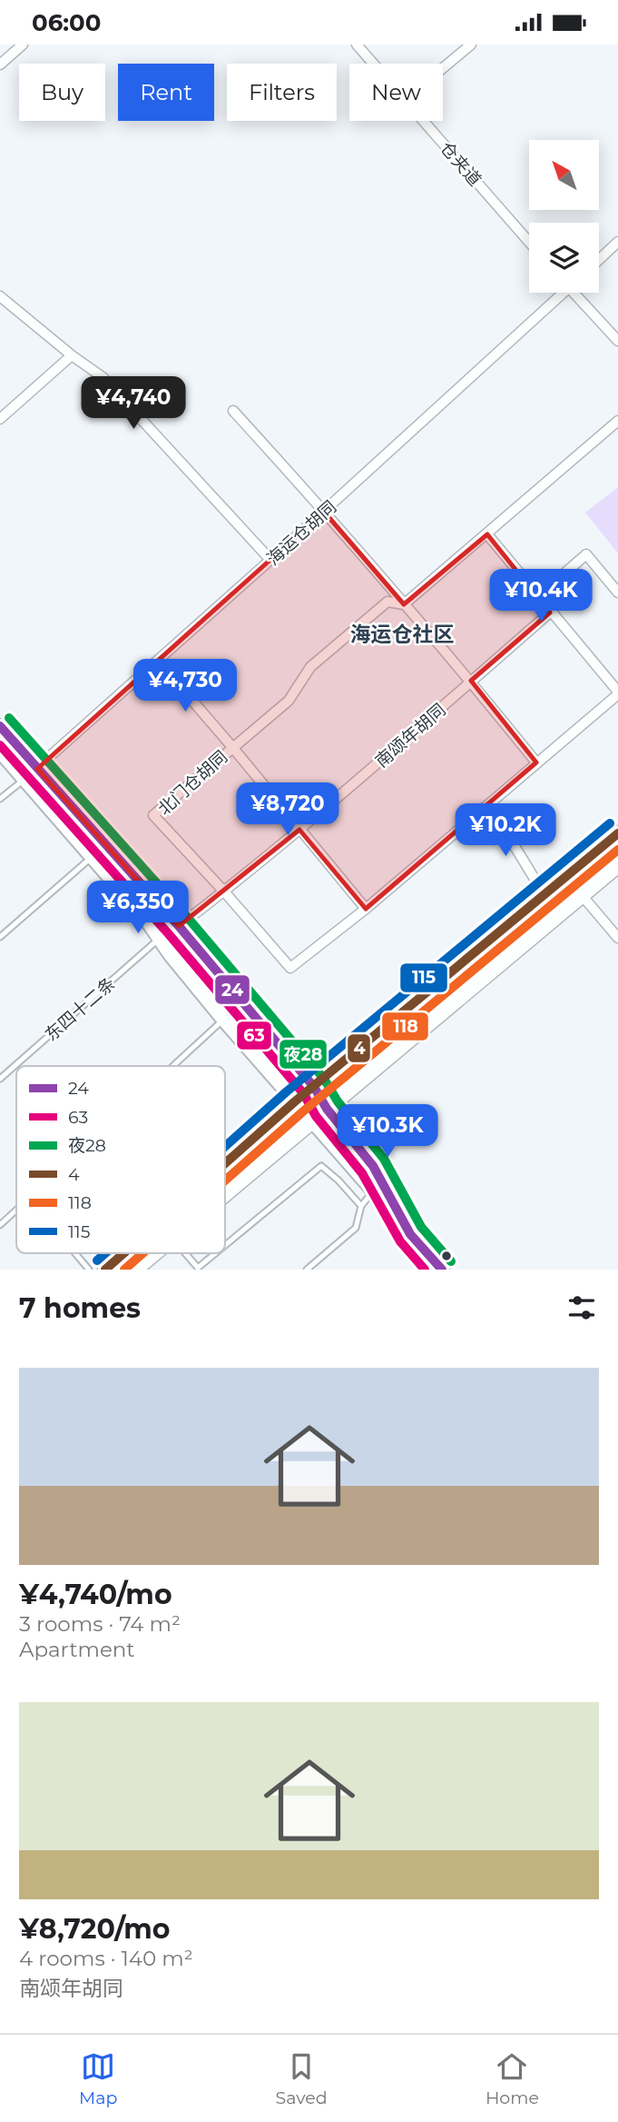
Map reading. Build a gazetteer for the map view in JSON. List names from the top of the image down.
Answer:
{
  "streets": {
    "street": [
      "仓夹道",
      "海运仓胡同",
      "南颂年胡同",
      "北门仓胡同"
    ],
    "lane": ["东四十二条"]
  },
  "crossings": [
    ["南颂年胡同", "北门仓胡同"]
  ],
  "districts": ["海运仓社区"],
  "lines": [
    "transit line 夜28",
    "transit line 24",
    "transit line 63",
    "transit line 115",
    "transit line 4",
    "transit line 118"
  ],
  "legend": [
    "24",
    "63",
    "夜28",
    "4",
    "118",
    "115"
  ],
  "north": "top left",
  "page": {
    "status": "06:00",
    "chip": [
      "Buy",
      "Rent",
      "Filters",
      "New"
    ],
    "price": [
      "¥4,740",
      "¥10.4K",
      "¥4,730",
      "¥8,720",
      "¥10.2K",
      "¥6,350",
      "¥10.3K"
    ],
    "heading": "7 homes",
    "list": [
      {
        "name": "¥4,740/mo",
        "note": "3 rooms · 74 m² · Apartment"
      },
      {
        "name": "¥8,720/mo",
        "note": "4 rooms · 140 m² · 南颂年胡同"
      }
    ],
    "tabs": ["Map", "Saved", "Home"]
  }
}
